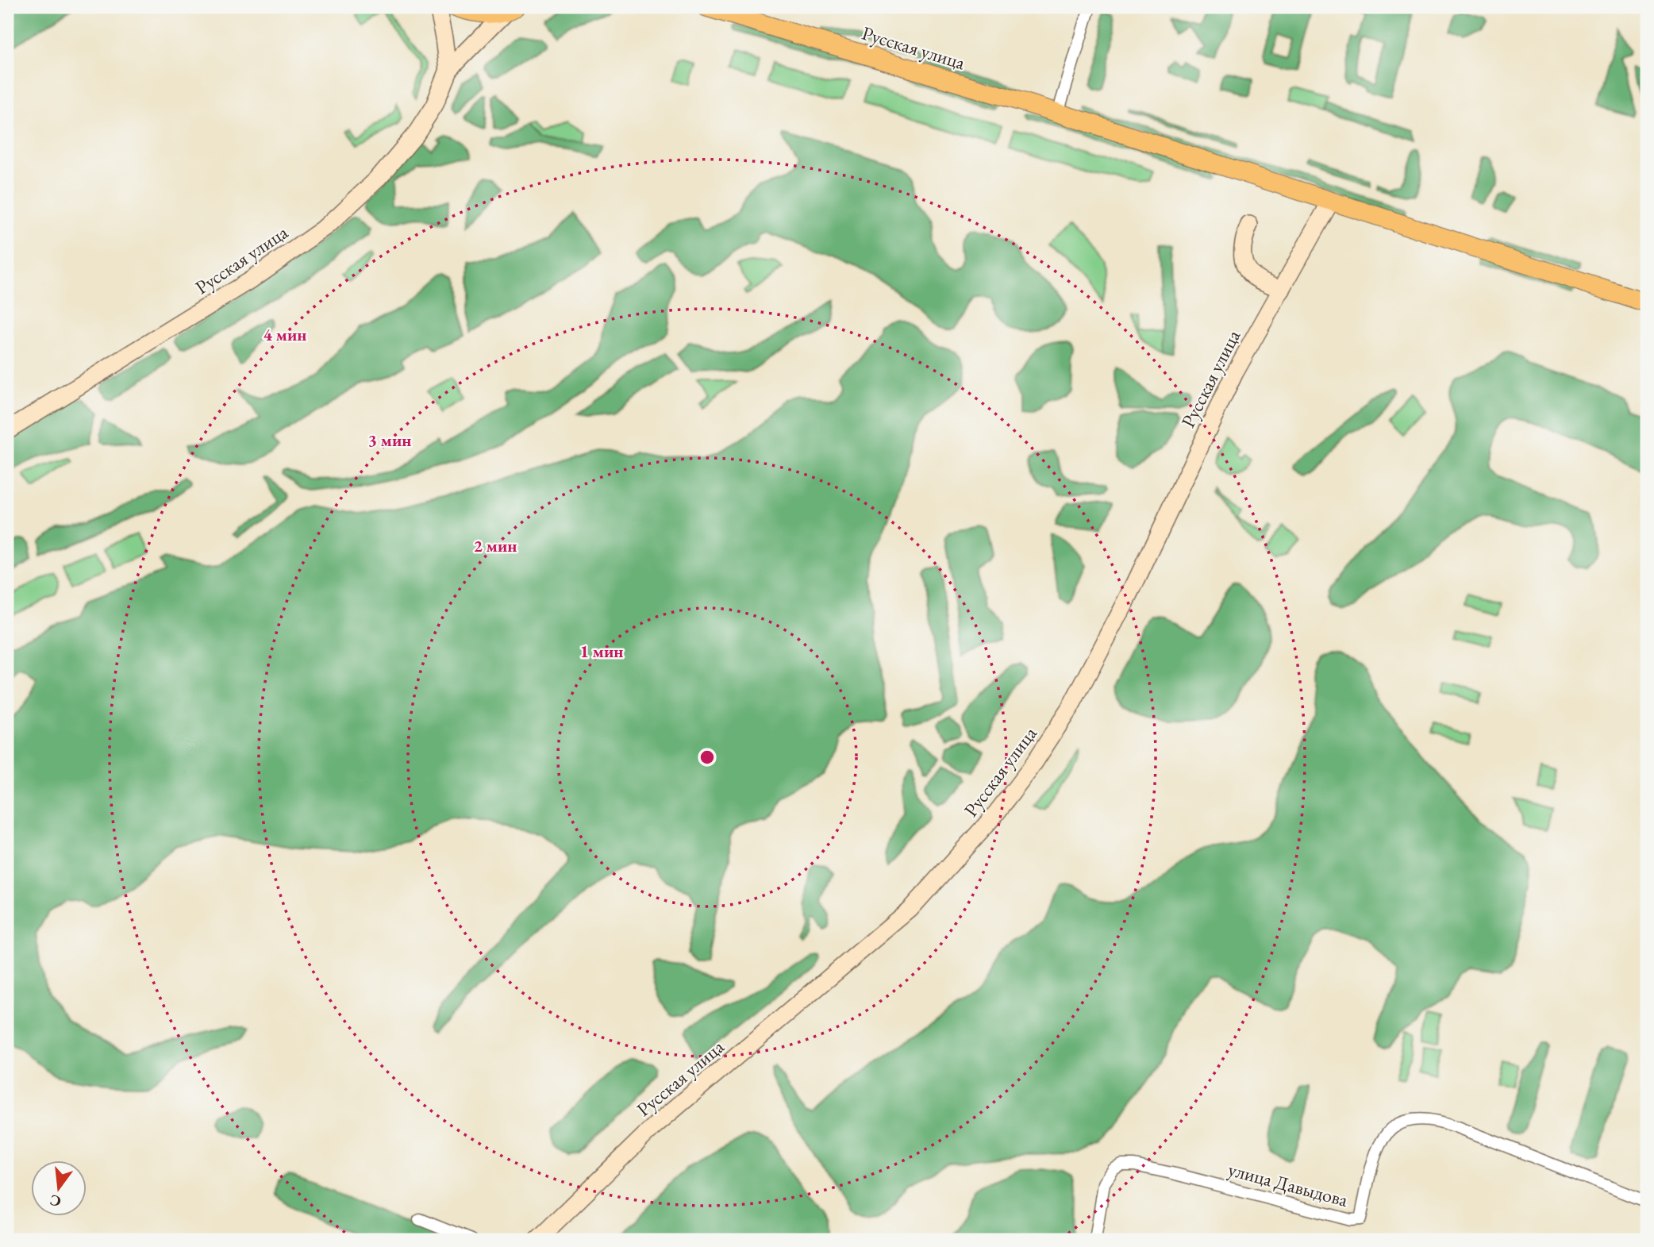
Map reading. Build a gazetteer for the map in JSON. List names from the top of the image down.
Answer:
{
  "streets": {
    "main road": ["Русская улица"],
    "street": ["улица Давыдова"]
  },
  "north": "bottom",
  "rings": [
    "4 мин",
    "3 мин",
    "2 мин",
    "1 мин"
  ]
}
